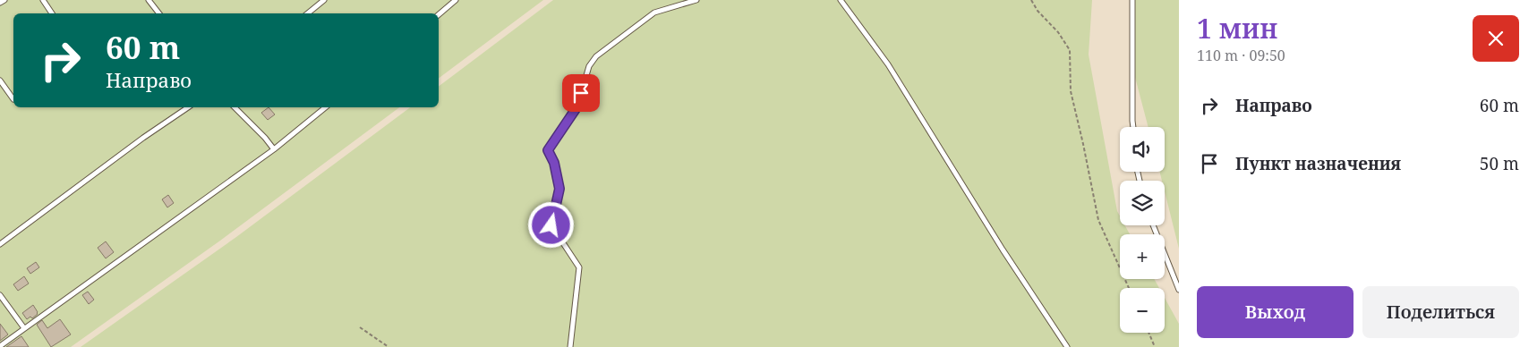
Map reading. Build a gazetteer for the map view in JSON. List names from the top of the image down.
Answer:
{
  "page": {
    "heading": ["1 мин", "110 m · 09:50"],
    "turn": ["60 m", "Направо"],
    "list": [
      {
        "name": "Направо",
        "value": "60 m"
      },
      {
        "name": "Пункт назначения",
        "value": "50 m"
      }
    ],
    "map_buttons": ["+", "−"],
    "buttons": ["Выход", "Поделиться"]
  }
}
